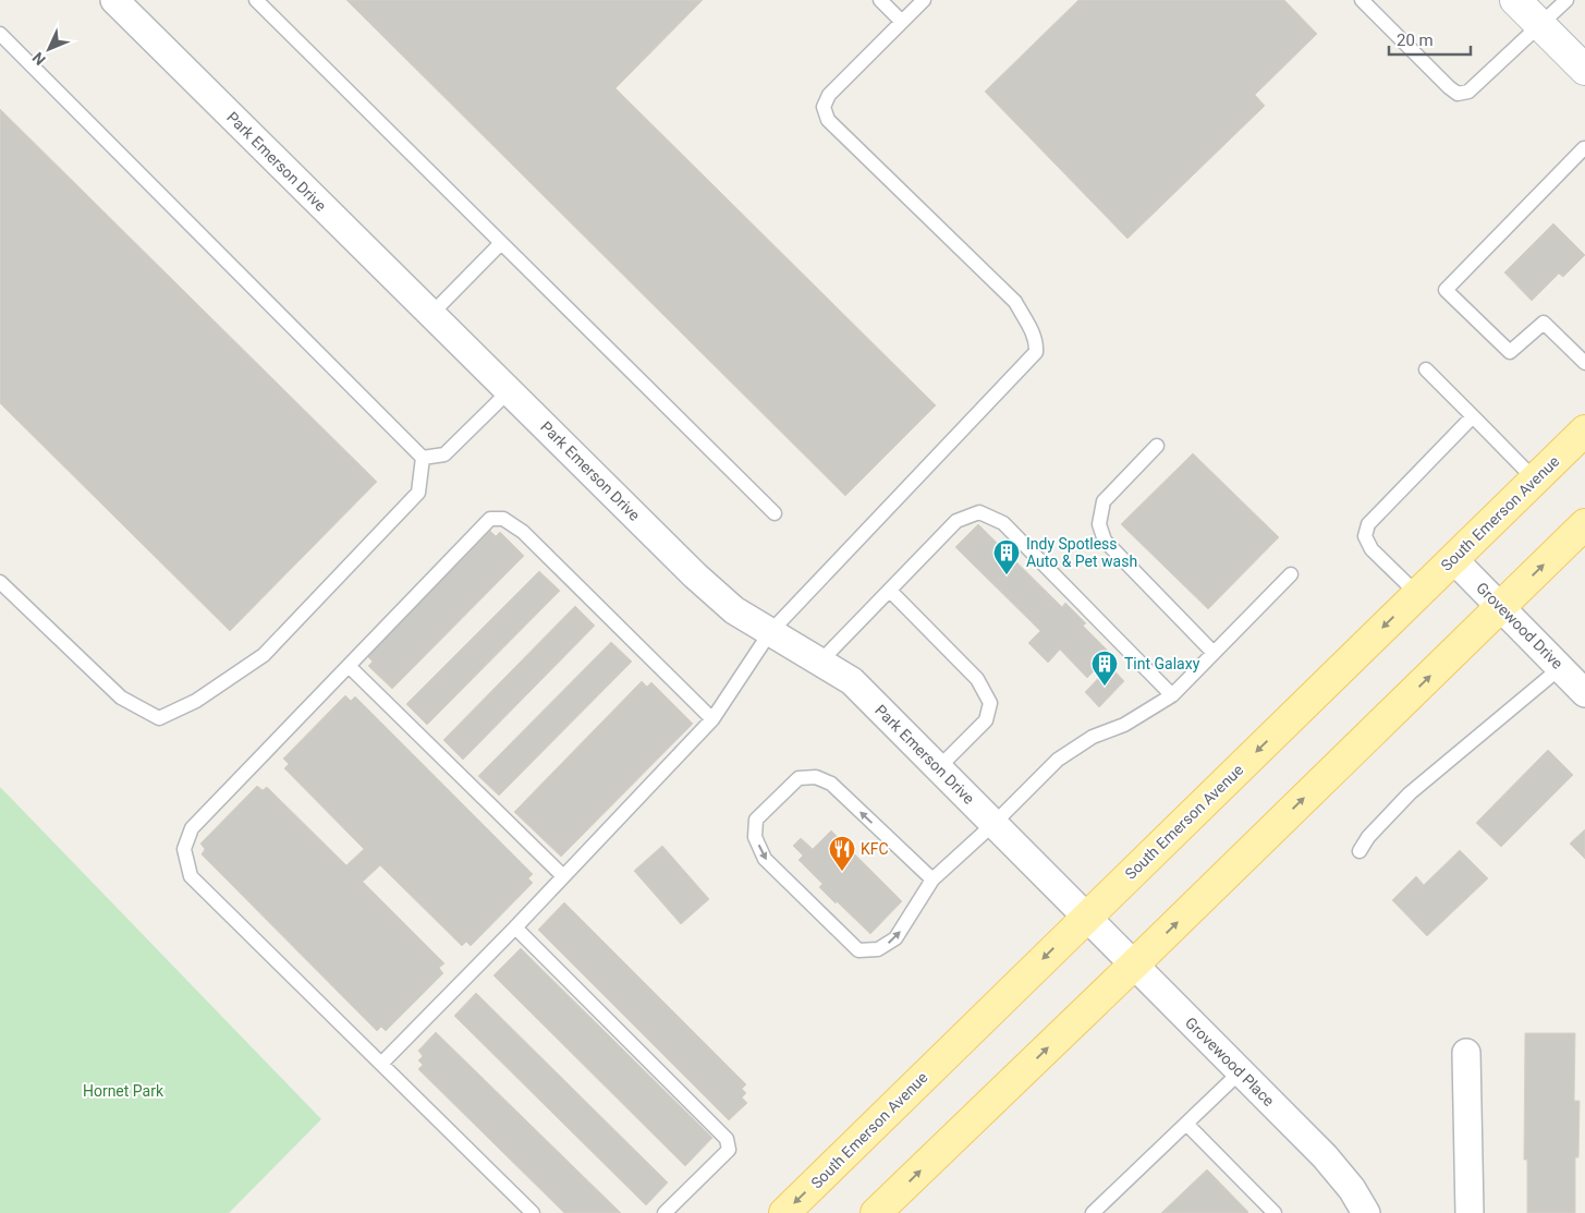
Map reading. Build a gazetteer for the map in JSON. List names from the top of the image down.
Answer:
{
  "streets": {
    "main road": ["South Emerson Avenue"],
    "street": ["Park Emerson Drive", "Grovewood Drive", "Grovewood Place"]
  },
  "crossings": [
    ["Park Emerson Drive", "South Emerson Avenue"],
    ["Park Emerson Drive", "Grovewood Place"],
    ["South Emerson Avenue", "Grovewood Drive"],
    ["South Emerson Avenue", "Grovewood Place"]
  ],
  "parks": ["Hornet Park"],
  "places": {
    "building": ["Indy Spotless Auto & Pet wash", "Tint Galaxy"],
    "restaurant": ["KFC"]
  },
  "scale_bar": "20 m",
  "north": "bottom left"
}
